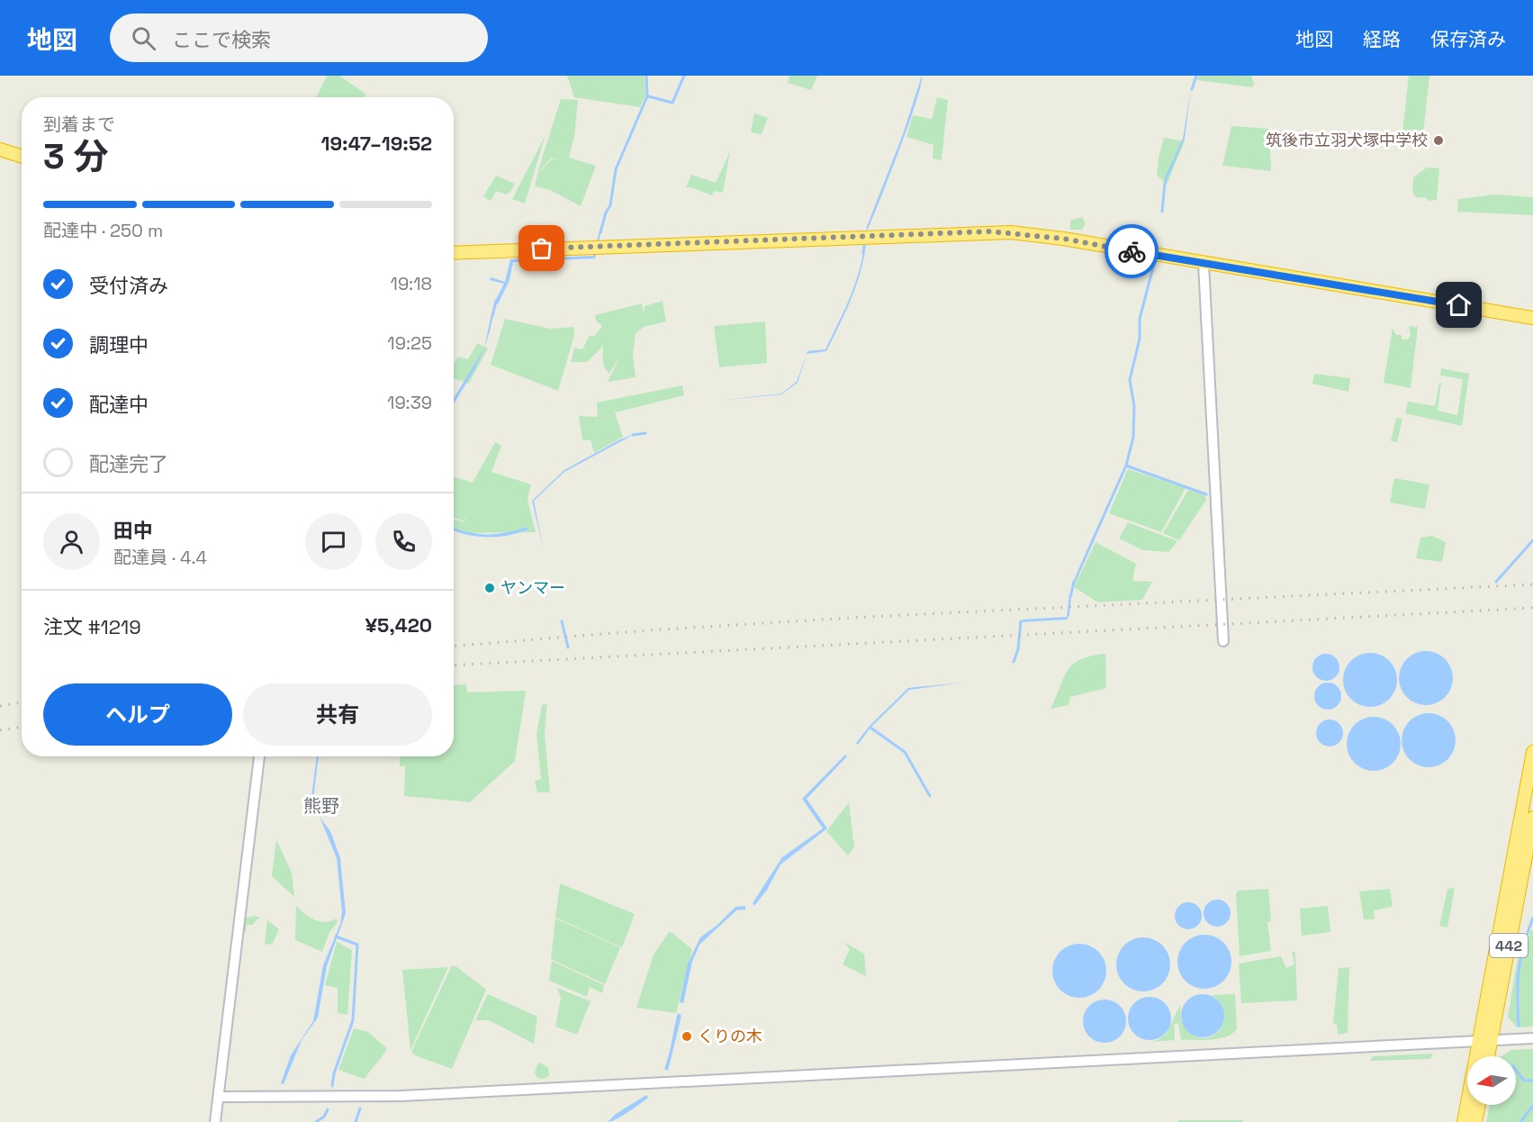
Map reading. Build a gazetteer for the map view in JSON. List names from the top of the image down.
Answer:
{
  "streets": {
    "highway": ["442"]
  },
  "districts": ["熊野"],
  "places": ["筑後市立羽犬塚中学校", "ヤンマー", "くりの木"],
  "north": "left",
  "page": {
    "header": "地図",
    "search": "ここで検索",
    "nav": ["地図", "経路", "保存済み"],
    "heading": ["3 分", "到着まで", "19:47–19:52"],
    "panel": [
      "田中",
      "配達員 · 4.4",
      "注文 #1219",
      "¥5,420"
    ],
    "bar": "配達中 · 250 m",
    "list": [
      ["受付済み", "19:18"],
      ["調理中", "19:25"],
      ["配達中", "19:39"],
      "配達完了"
    ],
    "buttons": ["ヘルプ", "共有"]
  }
}
